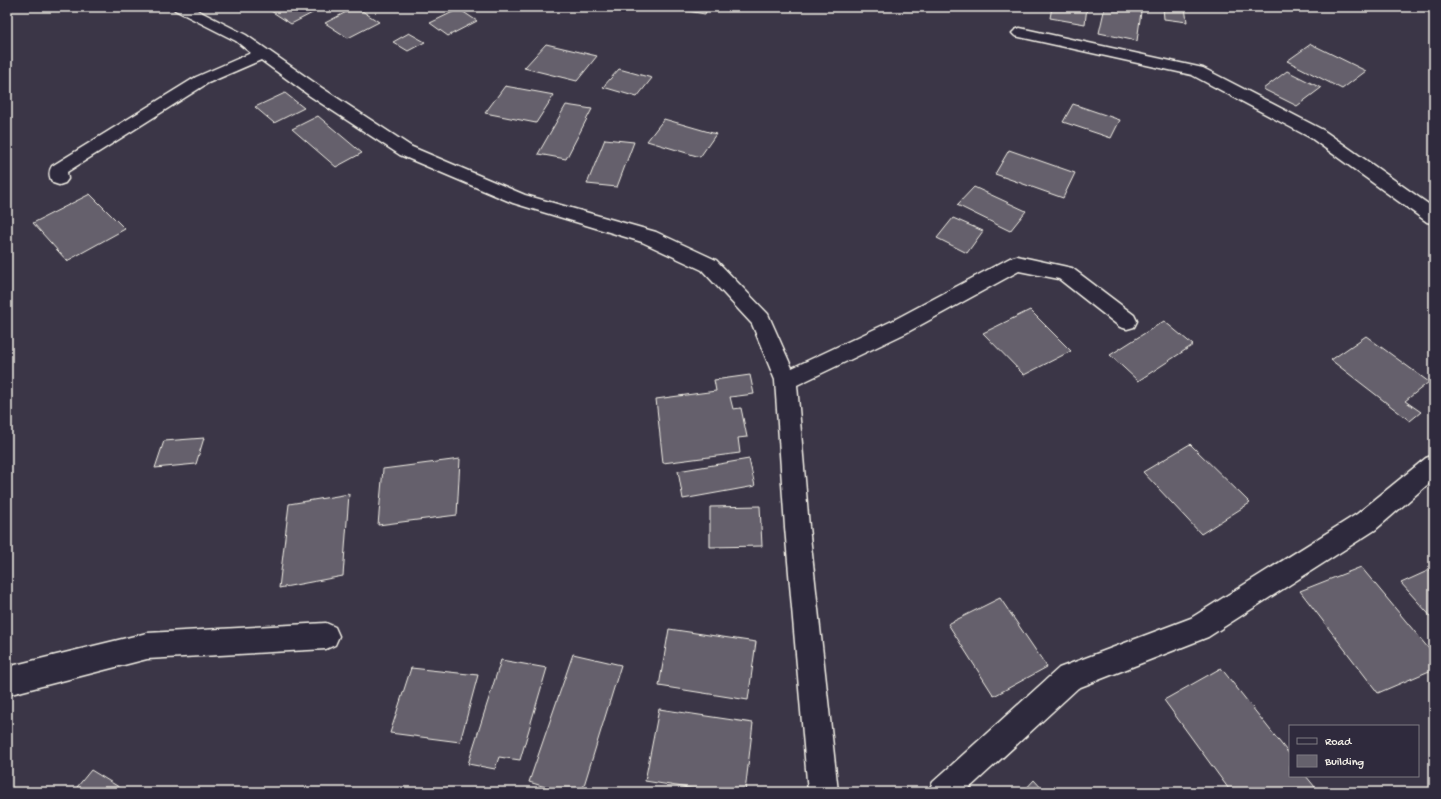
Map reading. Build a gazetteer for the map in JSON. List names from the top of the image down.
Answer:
{
  "legend": ["Road", "Building"]
}
